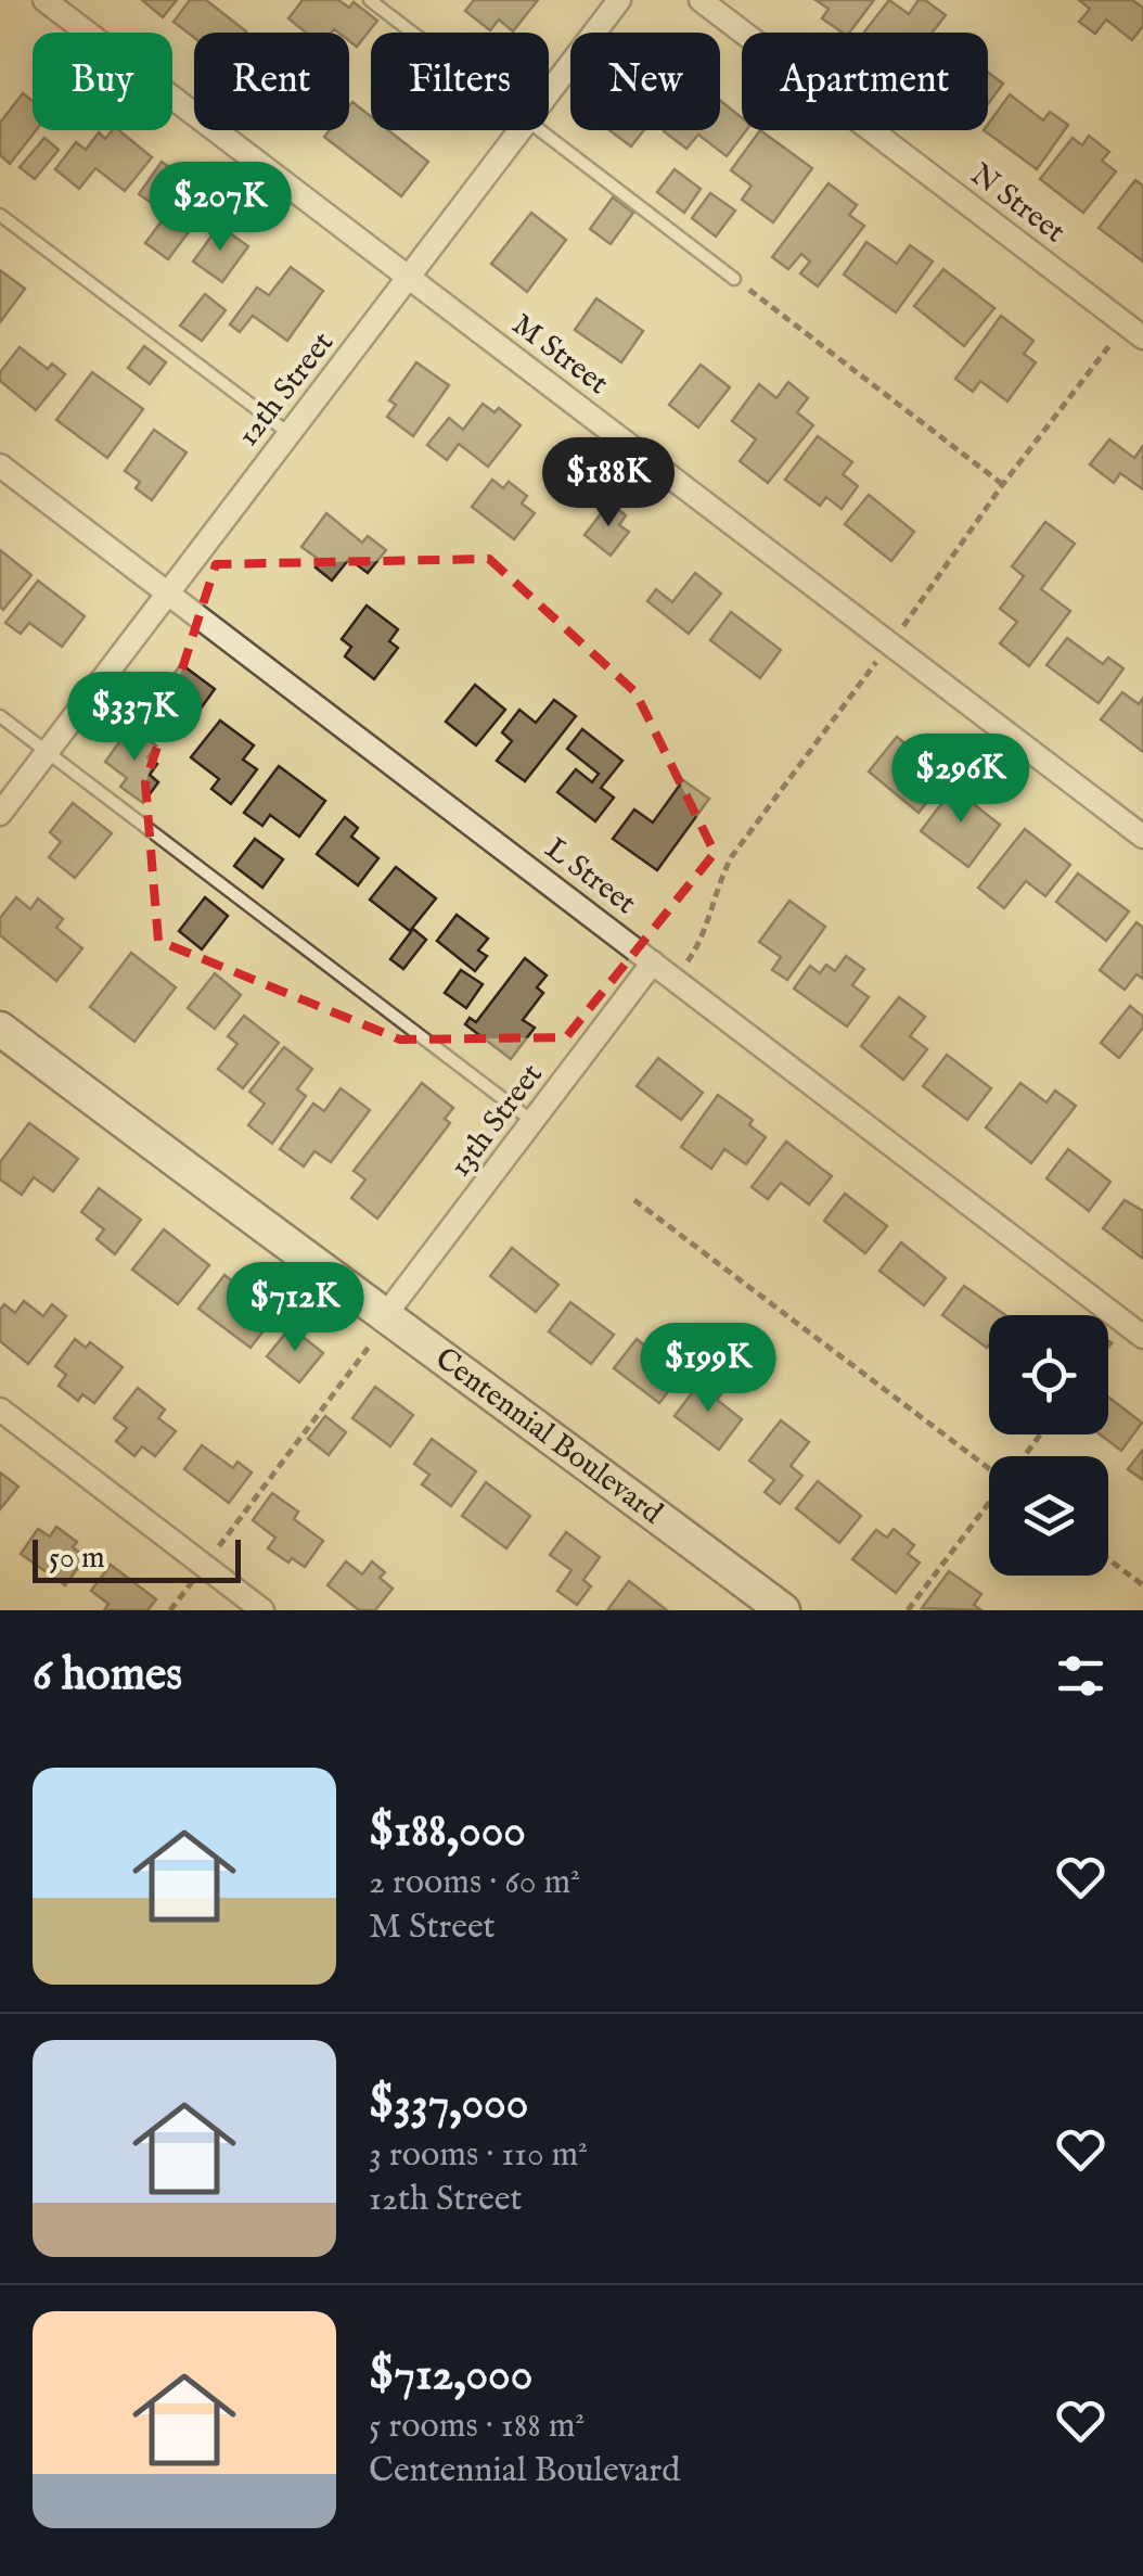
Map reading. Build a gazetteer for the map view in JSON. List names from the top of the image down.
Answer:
{
  "streets": {
    "main road": ["Centennial Boulevard"],
    "street": [
      "N Street",
      "M Street",
      "12th Street",
      "L Street",
      "13th Street"
    ]
  },
  "crossings": [
    ["M Street", "12th Street"],
    ["12th Street", "L Street"],
    ["L Street", "13th Street"],
    ["13th Street", "Centennial Boulevard"]
  ],
  "scale_bar": "50 m",
  "page": {
    "chip": [
      "Buy",
      "Rent",
      "Filters",
      "New",
      "Apartment"
    ],
    "price": [
      "$207K",
      "$188K",
      "$337K",
      "$296K",
      "$712K",
      "$199K"
    ],
    "scale": "50 m",
    "heading": "6 homes",
    "list": [
      {
        "name": "$188,000",
        "note": "2 rooms · 60 m² · M Street"
      },
      {
        "name": "$337,000",
        "note": "3 rooms · 110 m² · 12th Street"
      },
      {
        "name": "$712,000",
        "note": "5 rooms · 188 m² · Centennial Boulevard"
      }
    ]
  }
}
